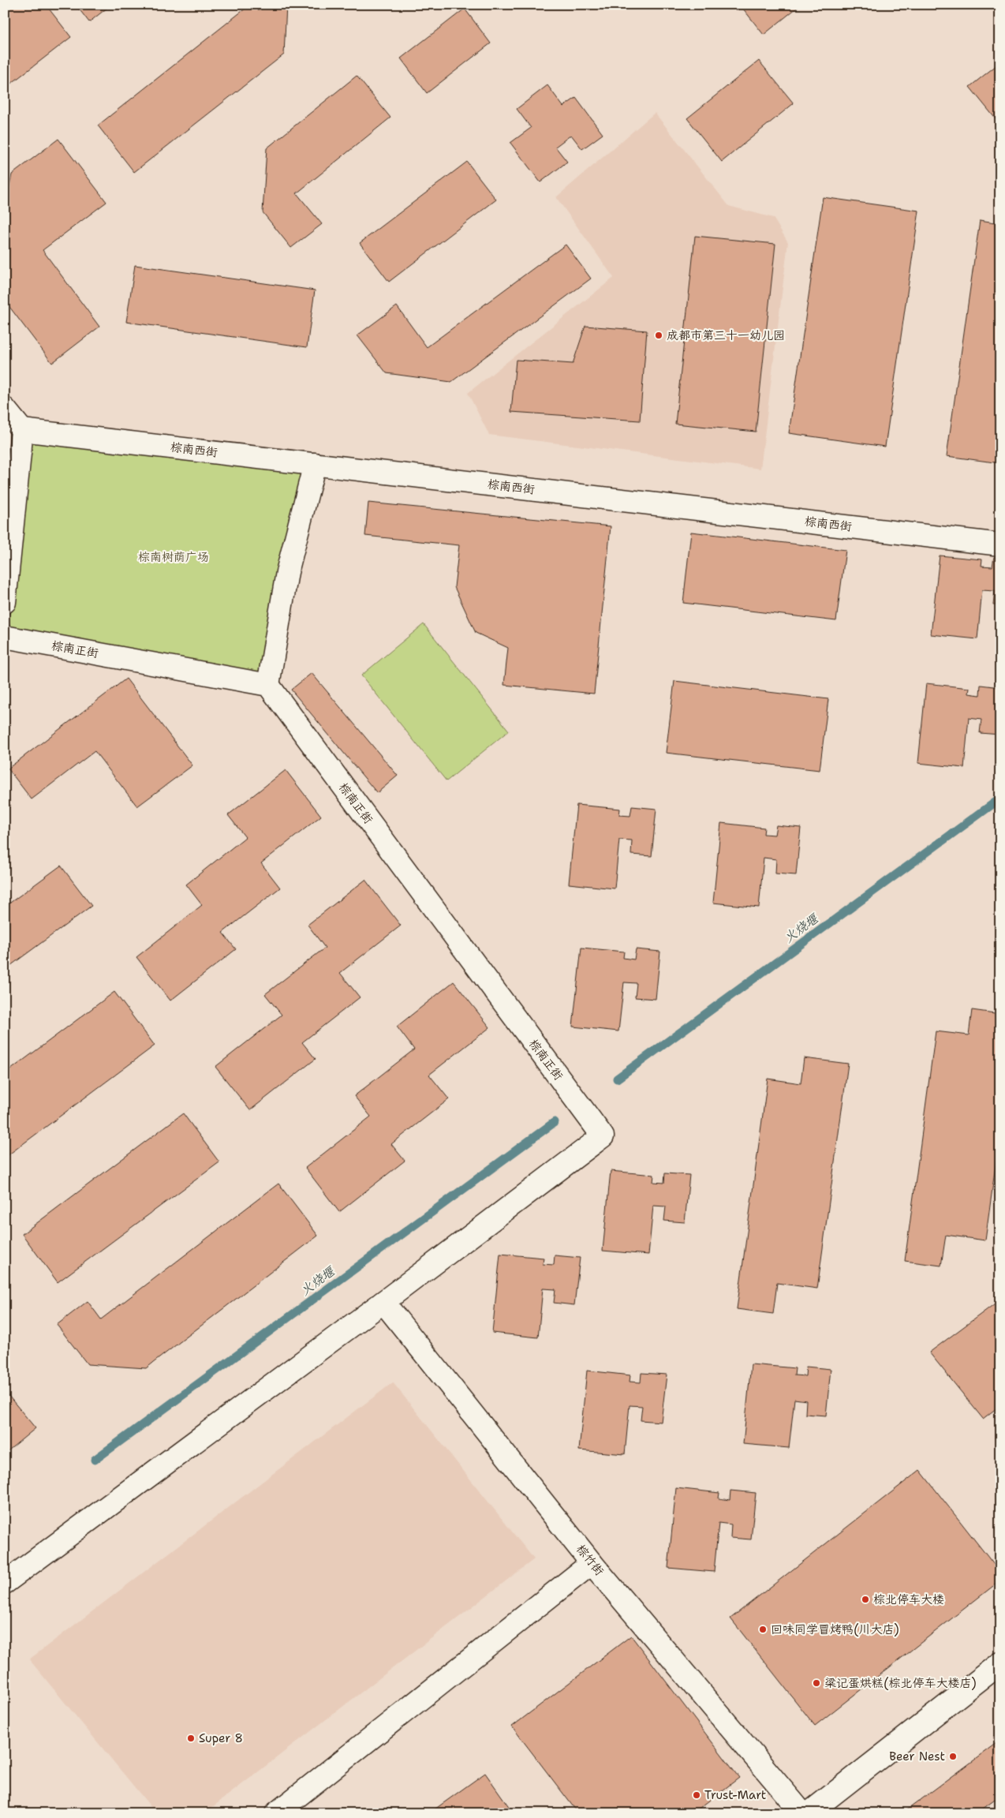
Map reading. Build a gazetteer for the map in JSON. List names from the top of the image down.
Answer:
{
  "streets": {
    "street": ["棕南西街", "棕南正街", "棕竹街"]
  },
  "crossings": [
    ["棕南正街", "棕竹街"]
  ],
  "water": ["火烧堰"],
  "parks": ["棕南树荫广场"],
  "places": [
    "成都市第三十一幼儿园",
    "棕北停车大楼",
    "回味同学冒烤鸭(川大店)",
    "梁记蛋烘糕(棕北停车大楼店)",
    "Super 8",
    "Beer Nest",
    "Trust-Mart"
  ]
}
